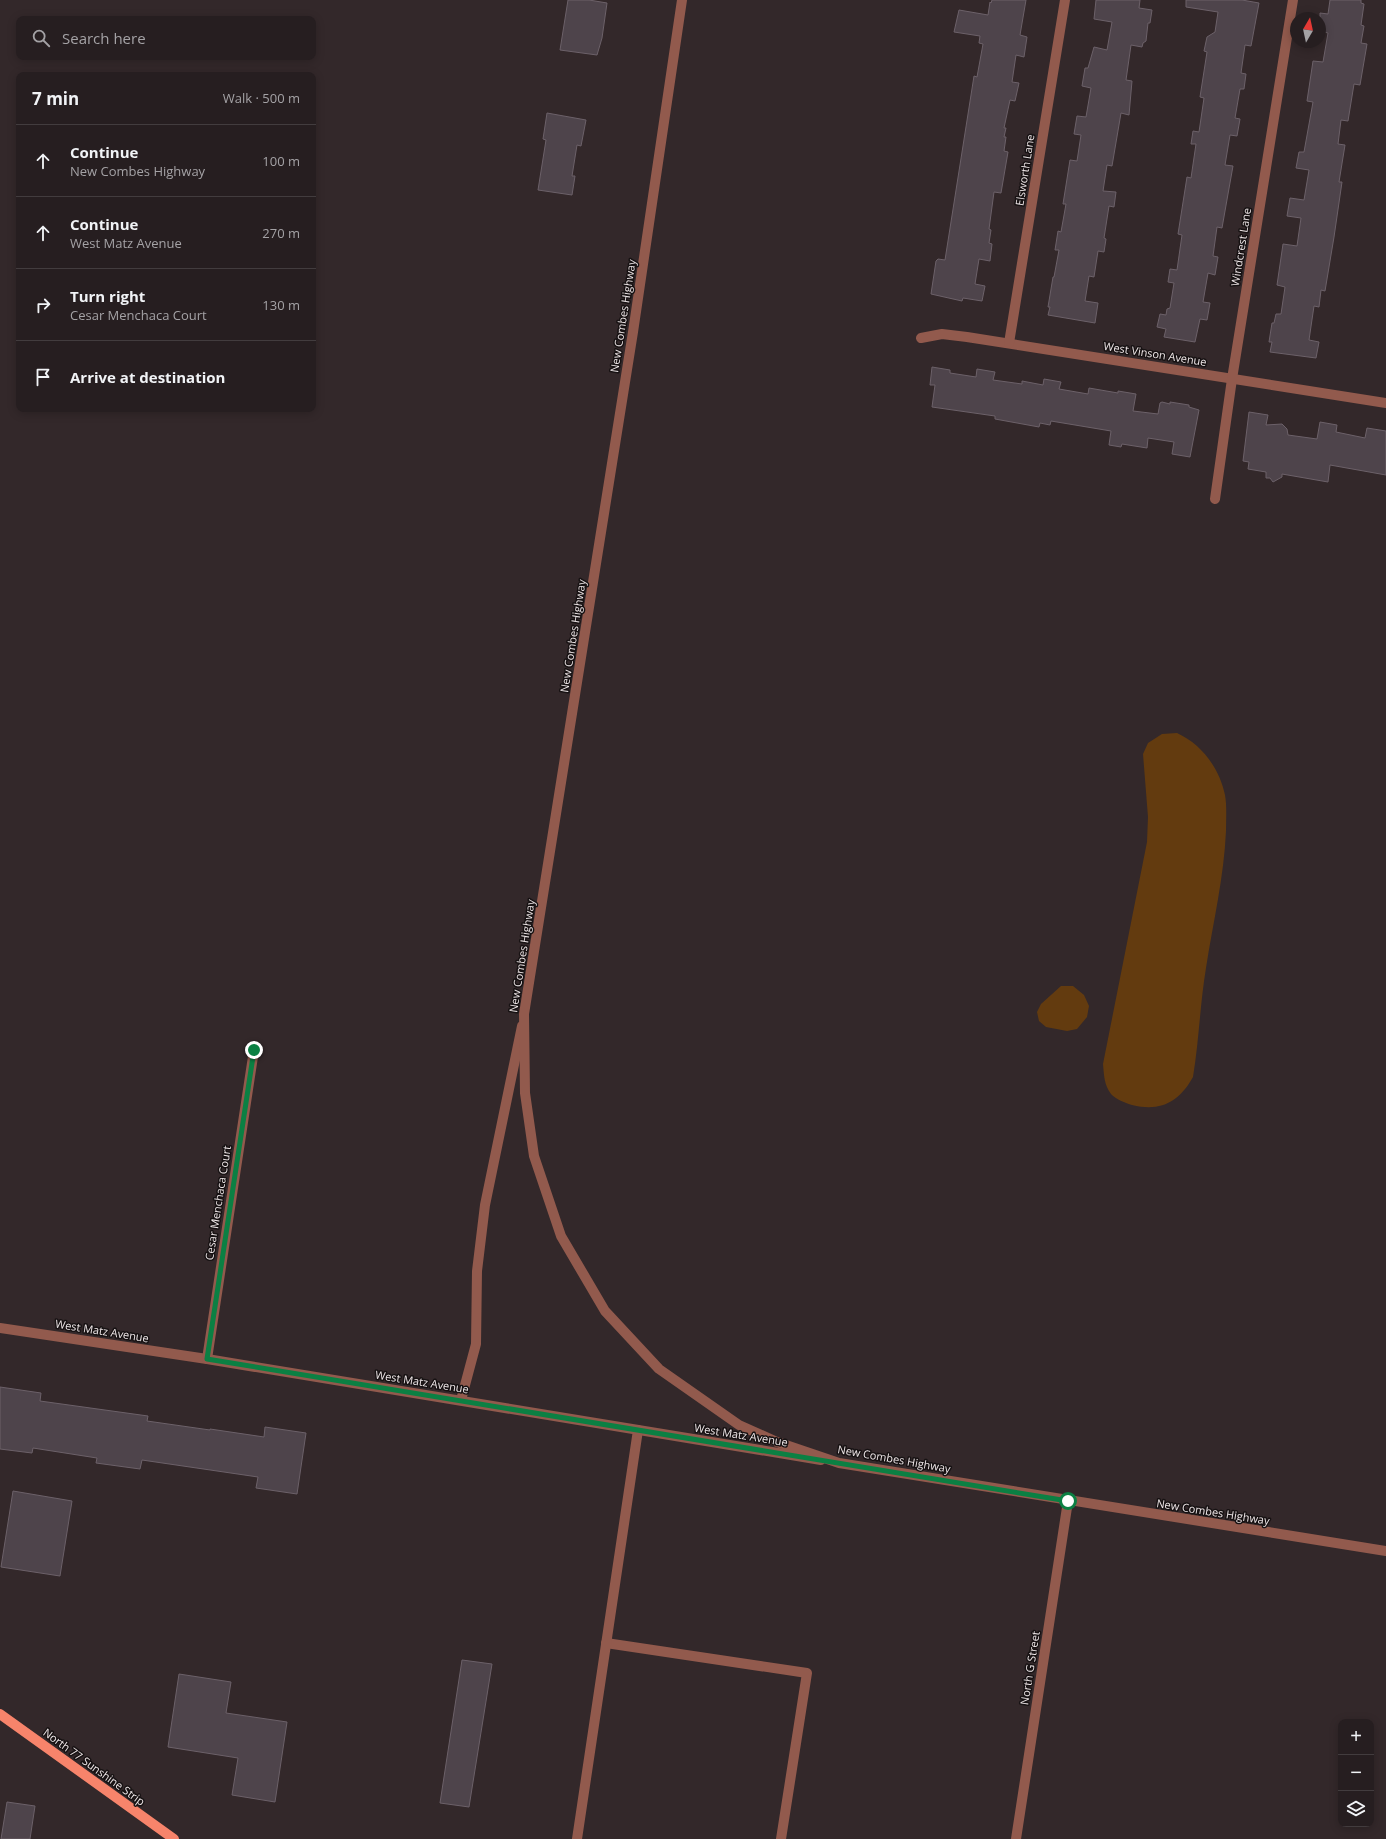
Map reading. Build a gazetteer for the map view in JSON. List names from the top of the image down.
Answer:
{
  "streets": {
    "main road": ["North 77 Sunshine Strip"],
    "street": [
      "Elsworth Lane",
      "Windcrest Lane",
      "New Combes Highway",
      "West Vinson Avenue",
      "Cesar Menchaca Court",
      "West Matz Avenue",
      "North G Street"
    ]
  },
  "crossings": [
    ["Elsworth Lane", "West Vinson Avenue"],
    ["Windcrest Lane", "West Vinson Avenue"],
    ["New Combes Highway", "West Matz Avenue"],
    ["New Combes Highway", "North G Street"],
    ["Cesar Menchaca Court", "West Matz Avenue"]
  ],
  "north": "top",
  "page": {
    "search": "Search here",
    "heading": ["7 min", "Walk · 500 m"],
    "list": [
      ["Continue", "New Combes Highway", "100 m"],
      ["Continue", "West Matz Avenue", "270 m"],
      ["Turn right", "Cesar Menchaca Court", "130 m"],
      "Arrive at destination"
    ],
    "map_buttons": ["+", "−"]
  }
}
